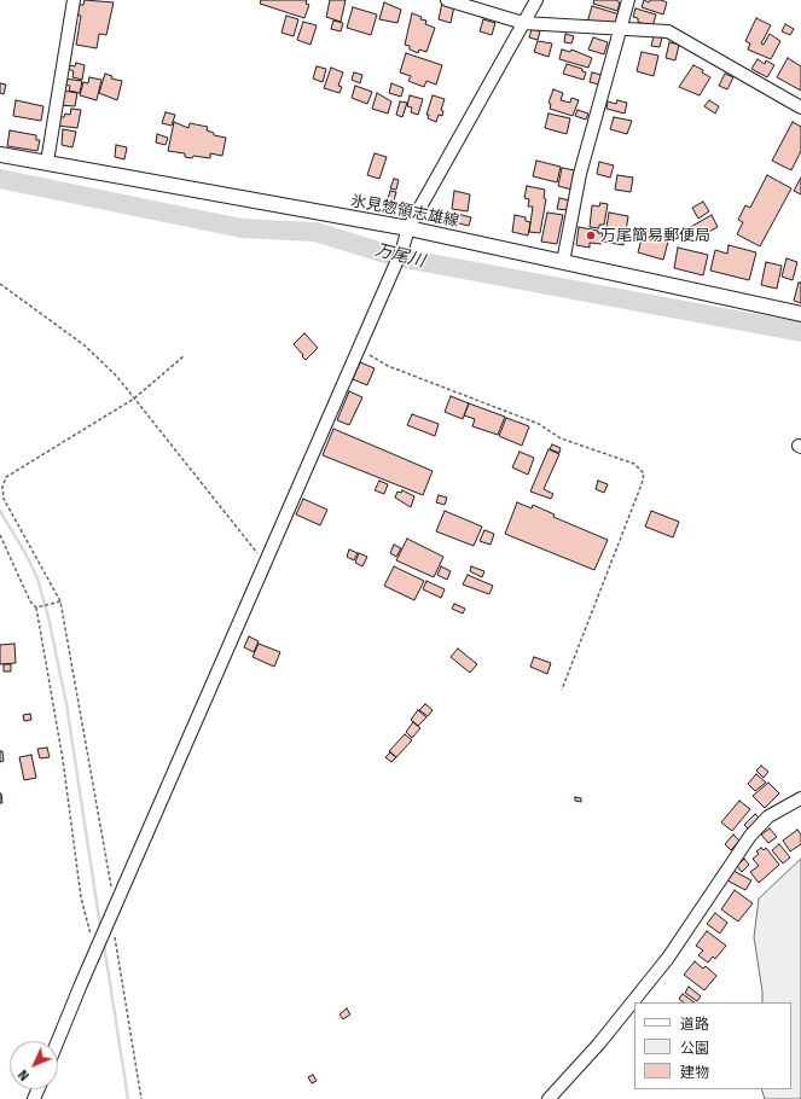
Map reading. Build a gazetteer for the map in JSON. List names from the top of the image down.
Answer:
{
  "streets": {
    "main road": ["氷見惣領志雄線"]
  },
  "water": ["万尾川"],
  "places": ["万尾簡易郵便局"],
  "legend": ["道路", "公園", "建物"],
  "north": "bottom left"
}
